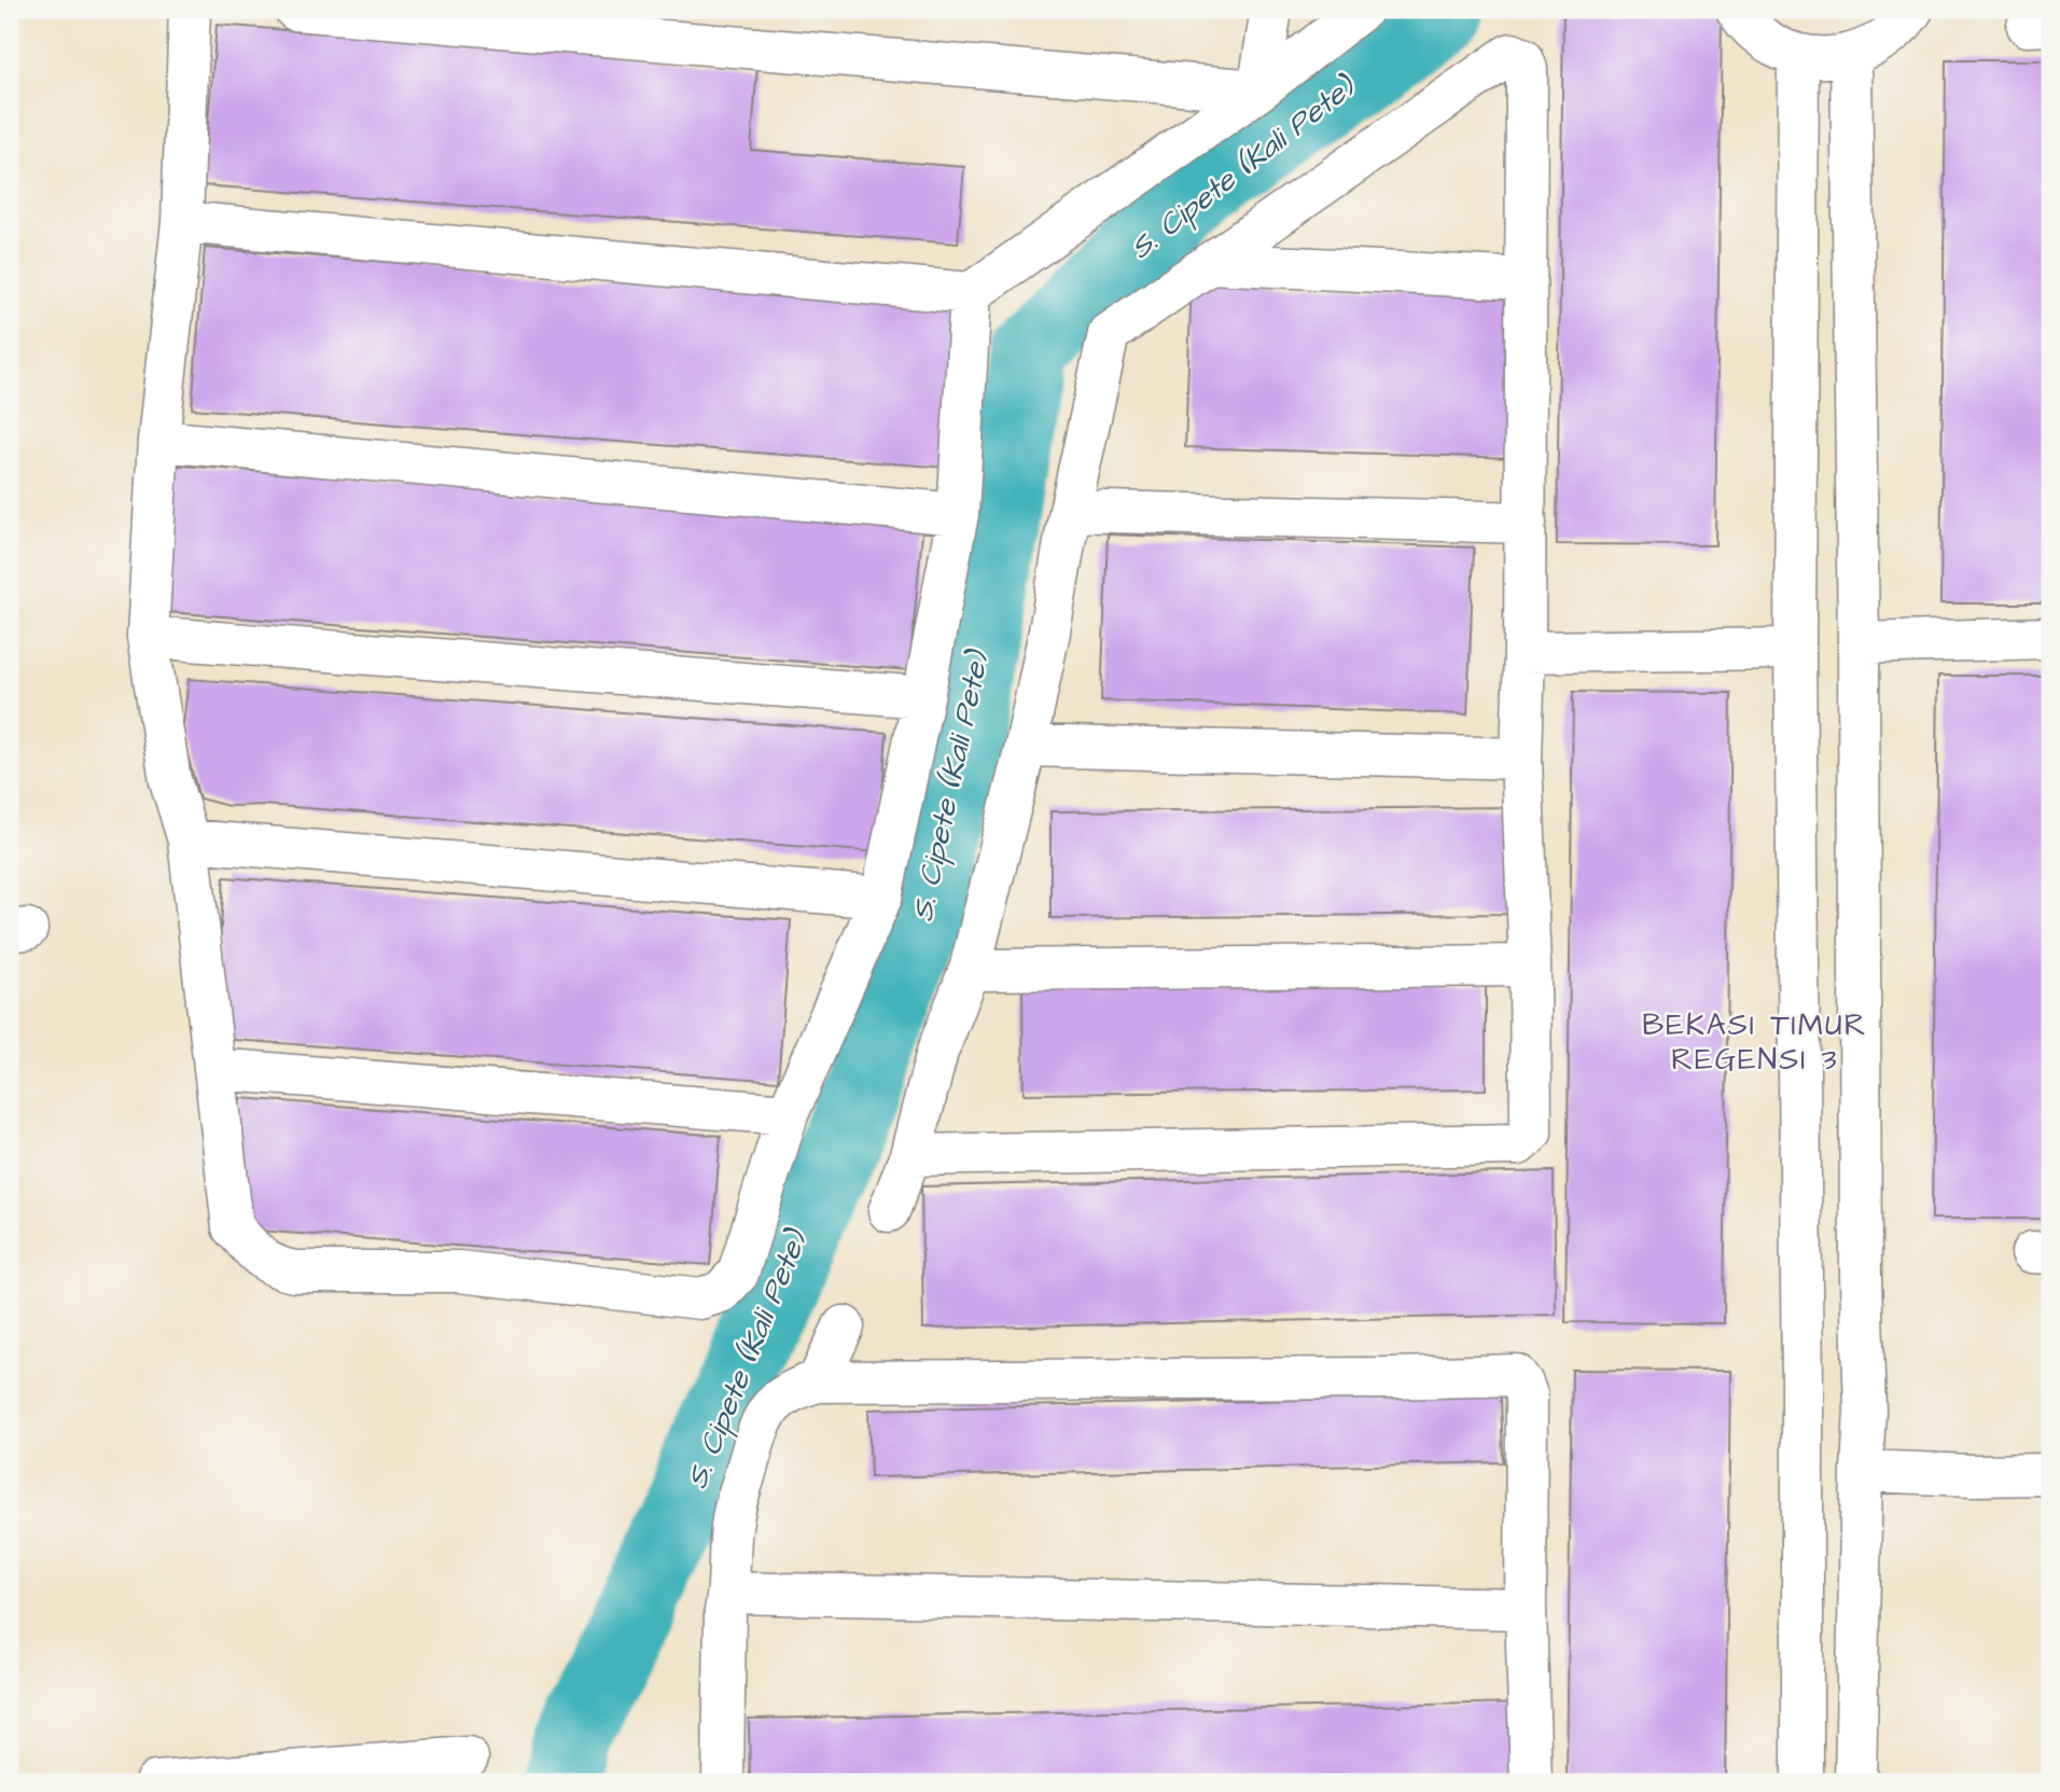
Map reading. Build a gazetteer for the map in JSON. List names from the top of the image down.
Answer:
{
  "districts": ["BEKASI TIMUR REGENSI 3"],
  "water": ["S. Cipete (Kali Pete)"]
}
